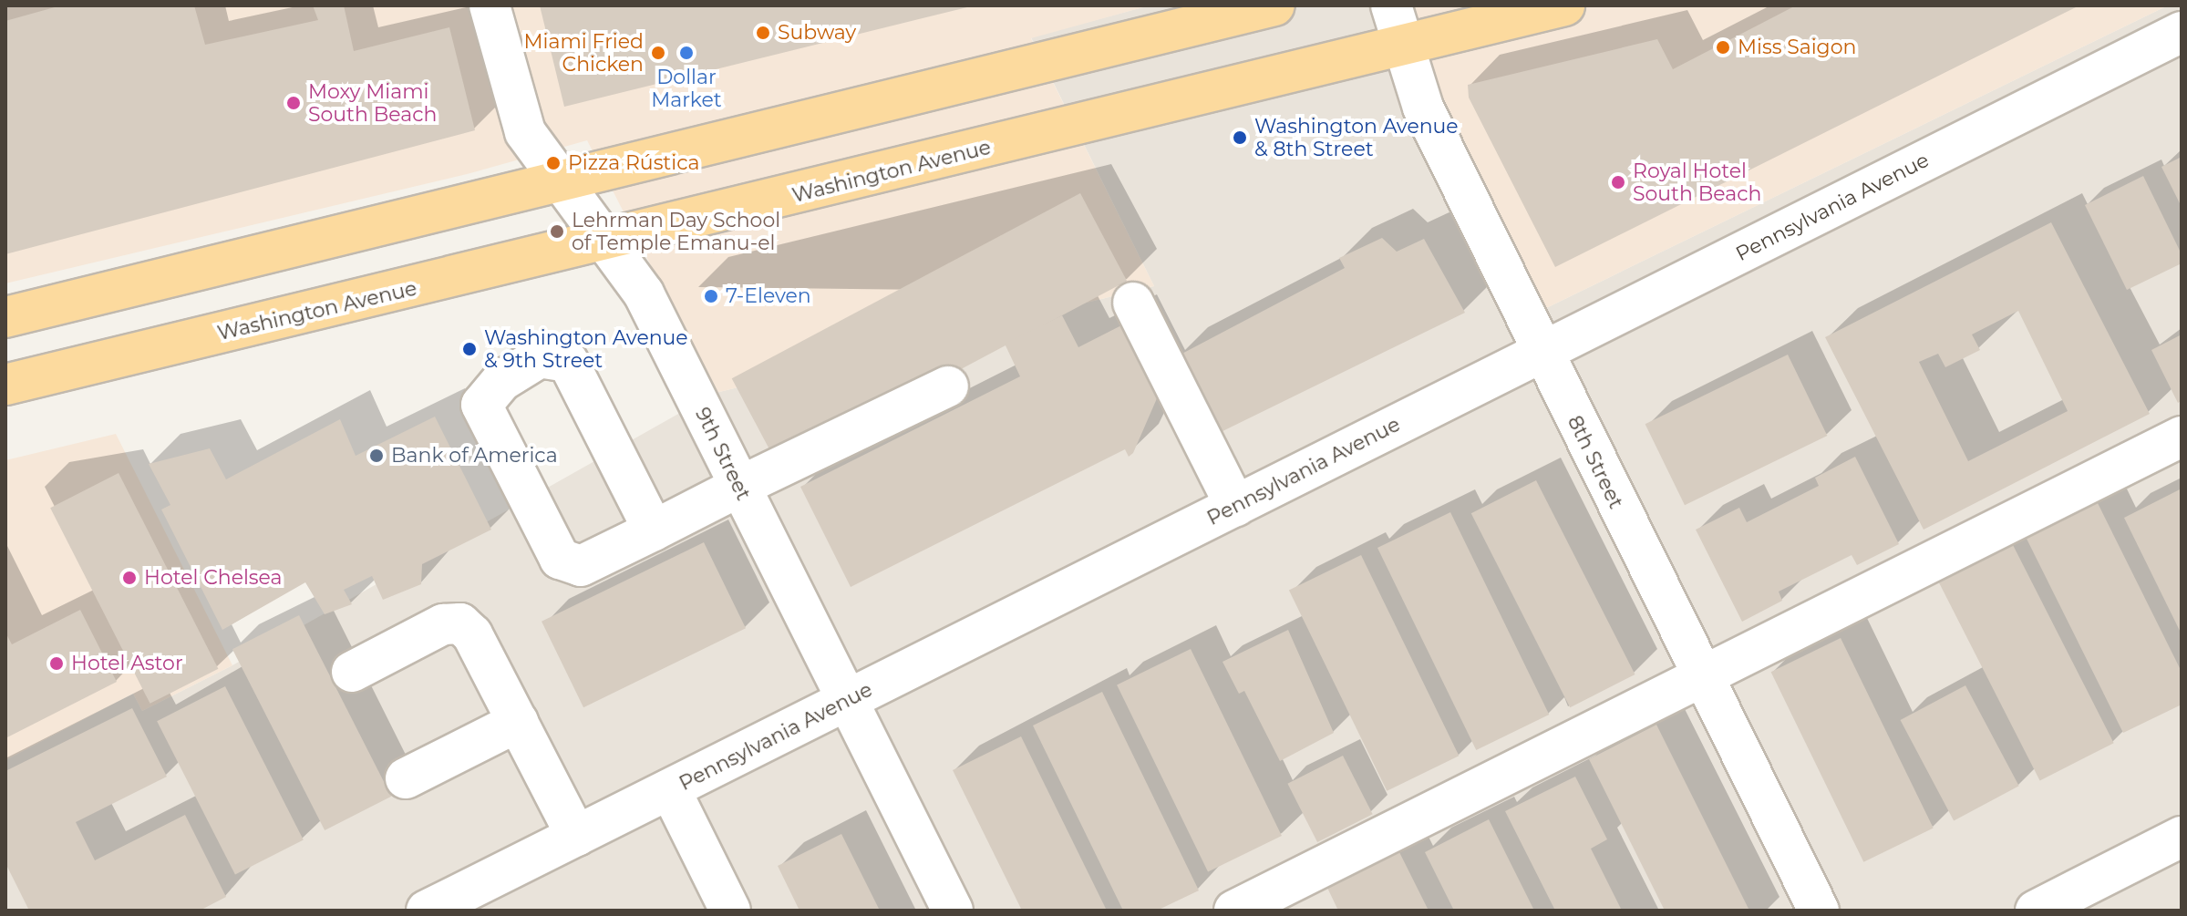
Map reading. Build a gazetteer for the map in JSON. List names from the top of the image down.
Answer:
{
  "streets": {
    "main road": ["Washington Avenue"],
    "street": ["Pennsylvania Avenue", "9th Street", "8th Street"]
  },
  "crossings": [
    ["Washington Avenue", "9th Street"],
    ["Washington Avenue", "8th Street"],
    ["Pennsylvania Avenue", "9th Street"],
    ["Pennsylvania Avenue", "8th Street"]
  ],
  "places": [
    "Subway",
    "Miss Saigon",
    "Miami Fried Chicken",
    "Dollar Market",
    "Moxy Miami South Beach",
    "Washington Avenue & 8th Street",
    "Pizza Rústica",
    "Royal Hotel South Beach",
    "Lehrman Day School of Temple Emanu-el",
    "7-Eleven",
    "Washington Avenue & 9th Street",
    "Bank of America",
    "Hotel Chelsea",
    "Hotel Astor"
  ]
}
